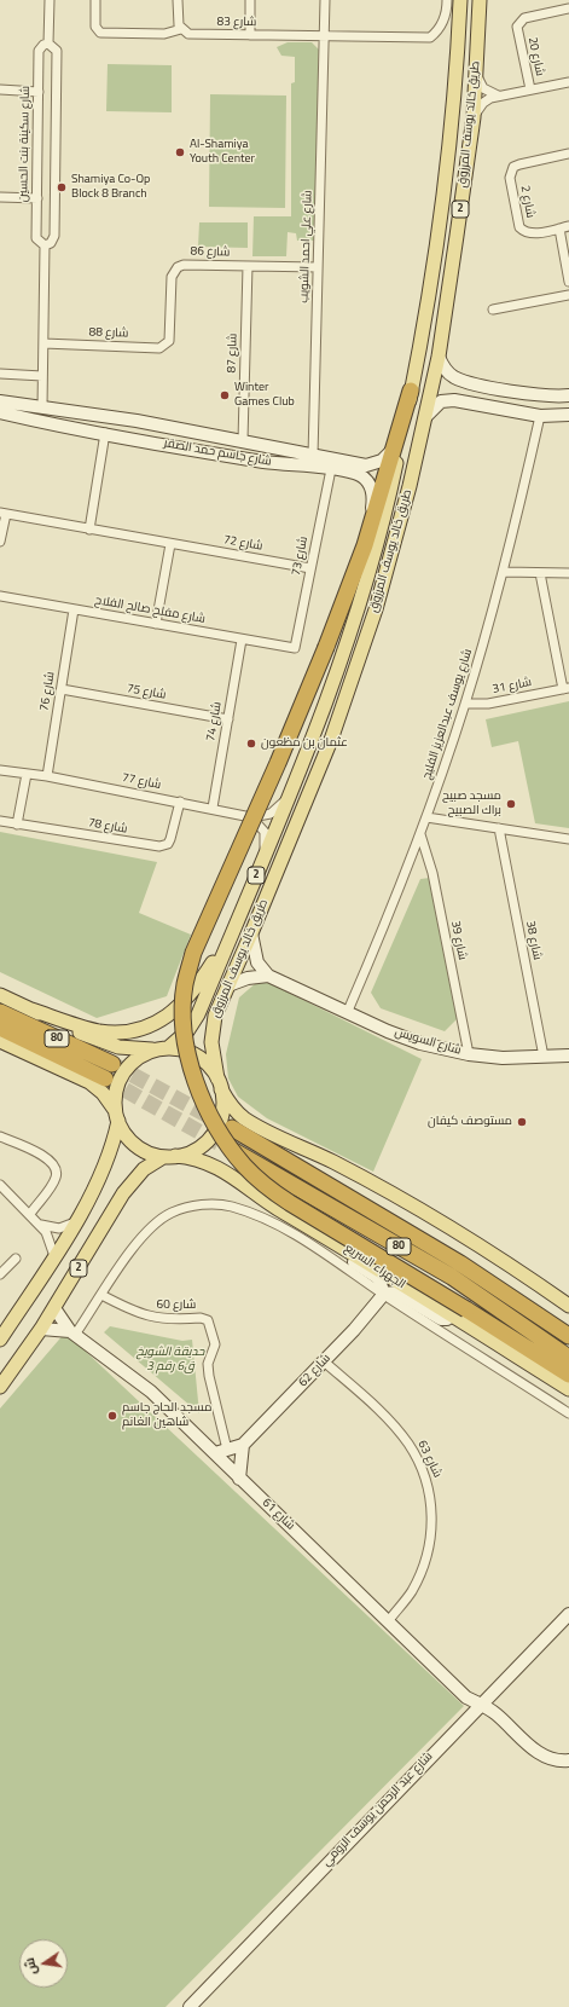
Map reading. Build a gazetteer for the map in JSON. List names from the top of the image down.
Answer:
{
  "streets": {
    "highway": ["80"],
    "main road": ["طريق خالد يوسف المرزوق", "2", "الجهراء السريع"],
    "street": [
      "شارع 83",
      "شارع 20",
      "شارع سكينة بنت الحسين",
      "شارع 2",
      "شارع علي احمد الشويب",
      "شارع 86",
      "شارع 88",
      "شارع 87",
      "شارع جاسم حمد الصقر",
      "شارع 72",
      "شارع 73",
      "شارع مفلح صالح الفلاح",
      "شارع 31",
      "شارع 76",
      "شارع 75",
      "شارع يوسف عبدالعزيز الفليج",
      "شارع 74",
      "شارع 77",
      "شارع 78",
      "39 شارع",
      "شارع 38",
      "شارع السويس",
      "شارع 60",
      "شارع 62",
      "شارع 63",
      "شارع 61",
      "شارع عبد الرحمن يوسف الرومي"
    ]
  },
  "crossings": [
    ["شارع 83", "شارع علي احمد الشويب"],
    ["طريق خالد يوسف المرزوق", "2"],
    ["طريق خالد يوسف المرزوق", "شارع 77"],
    ["طريق خالد يوسف المرزوق", "الجهراء السريع"],
    ["شارع سكينة بنت الحسين", "شارع 88"],
    ["شارع سكينة بنت الحسين", "شارع جاسم حمد الصقر"],
    ["2", "الجهراء السريع"],
    ["2", "شارع 61"],
    ["شارع علي احمد الشويب", "شارع 86"],
    ["شارع علي احمد الشويب", "شارع جاسم حمد الصقر"],
    ["شارع 86", "شارع 88"],
    ["شارع 86", "شارع 87"],
    ["شارع 87", "شارع جاسم حمد الصقر"],
    ["شارع جاسم حمد الصقر", "شارع 73"],
    ["شارع 72", "شارع 73"],
    ["شارع 73", "شارع مفلح صالح الفلاح"],
    ["شارع مفلح صالح الفلاح", "شارع 76"],
    ["شارع مفلح صالح الفلاح", "شارع 74"],
    ["شارع 31", "شارع يوسف عبدالعزيز الفليج"],
    ["شارع 76", "شارع 75"],
    ["شارع 76", "شارع 77"],
    ["شارع 75", "شارع 74"],
    ["شارع يوسف عبدالعزيز الفليج", "39 شارع"],
    ["شارع يوسف عبدالعزيز الفليج", "شارع السويس"],
    ["شارع 74", "شارع 77"],
    ["شارع 77", "شارع 78"],
    ["39 شارع", "شارع السويس"],
    ["شارع 38", "شارع السويس"],
    ["الجهراء السريع", "شارع 60"],
    ["الجهراء السريع", "شارع 62"],
    ["شارع 60", "شارع 62"],
    ["شارع 60", "شارع 61"],
    ["شارع 62", "شارع 63"],
    ["شارع 62", "شارع 61"],
    ["شارع 63", "شارع 61"],
    ["شارع 61", "شارع عبد الرحمن يوسف الرومي"]
  ],
  "parks": ["حديقة الشويخ ق6 رقم 3"],
  "places": [
    "Al-Shamiya Youth Center",
    "Shamiya Co-Op Block 8 Branch",
    "Winter Games Club",
    "عثمان بن مظعون",
    "مسجد صبيح براك الصبيح",
    "مستوصف كيفان",
    "مسجد الحاج جاسم شاهين الغانم"
  ],
  "north": "left"
}
